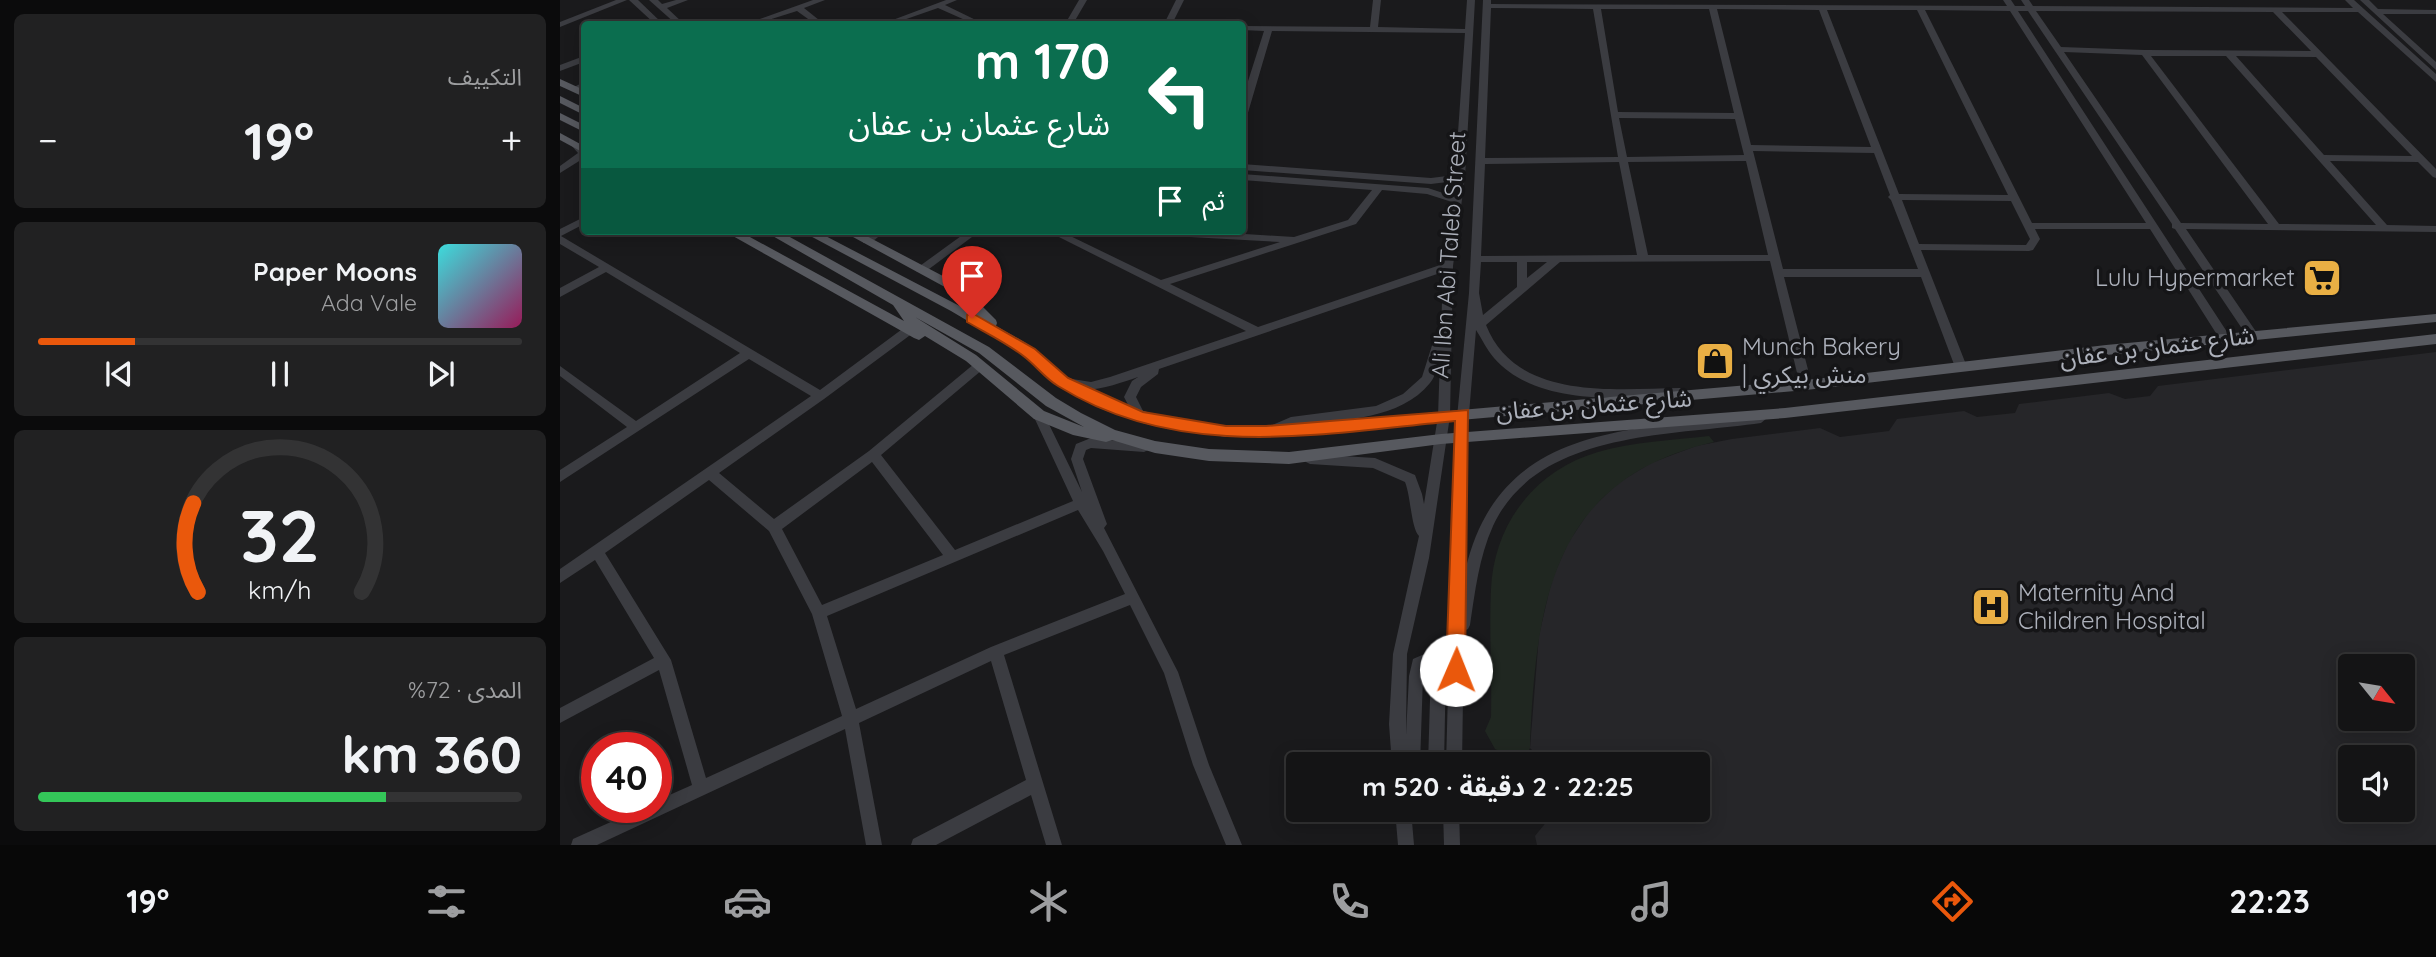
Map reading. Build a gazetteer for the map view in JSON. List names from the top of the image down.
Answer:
{
  "streets": {
    "main road": ["شارع عثمان بن عفان"],
    "street": ["Ali Ibn Abi Taleb Street"]
  },
  "crossings": [
    ["Ali Ibn Abi Taleb Street", "شارع عثمان بن عفان"]
  ],
  "places": {
    "supermarket": ["Lulu Hypermarket"],
    "shop": ["Munch Bakery | منش بيكري"],
    "hospital": ["Maternity And Children Hospital"]
  },
  "north": "bottom right",
  "page": {
    "tile": [
      "التكييف",
      ["المدى · 72%", "360 km"]
    ],
    "turn": ["170 m", "شارع عثمان بن عفان"],
    "heat": ["−", "19°", "+"],
    "then": "ثم",
    "song": ["Paper Moons", "Ada Vale"],
    "limit": "40",
    "trip": "22:25 · 2 دقيقة · 520 m",
    "tabs": ["22:23", "19°"],
    "gauge": ["32", "km/h"]
  }
}
